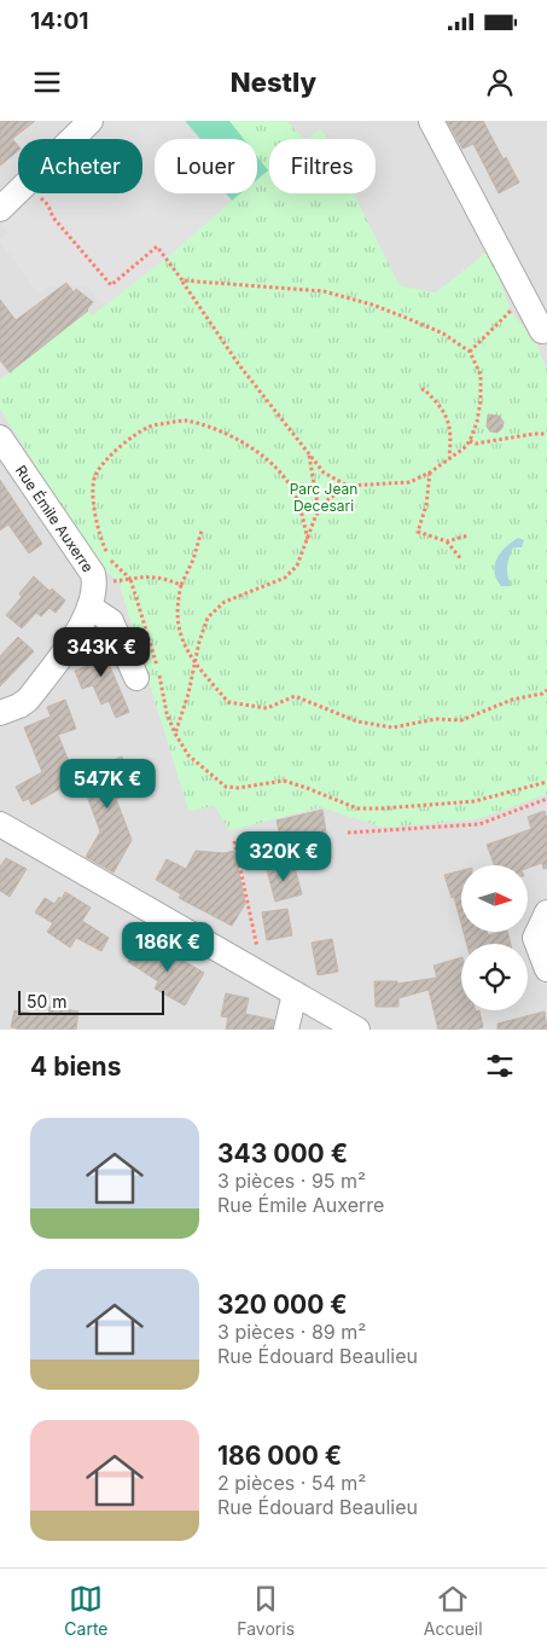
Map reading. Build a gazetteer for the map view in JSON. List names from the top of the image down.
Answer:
{
  "streets": {
    "street": ["Rue Émile Auxerre"]
  },
  "parks": ["Parc Jean Decesari"],
  "scale_bar": "50 m",
  "north": "right",
  "page": {
    "status": "14:01",
    "header": "Nestly",
    "chip": ["Acheter", "Louer", "Filtres"],
    "price": [
      "343K €",
      "547K €",
      "320K €",
      "186K €"
    ],
    "scale": "50 m",
    "heading": "4 biens",
    "list": [
      {
        "name": "343 000 €",
        "note": "3 pièces · 95 m² · Rue Émile Auxerre"
      },
      {
        "name": "320 000 €",
        "note": "3 pièces · 89 m² · Rue Édouard Beaulieu"
      },
      {
        "name": "186 000 €",
        "note": "2 pièces · 54 m² · Rue Édouard Beaulieu"
      }
    ],
    "tabs": ["Carte", "Favoris", "Accueil"]
  }
}
